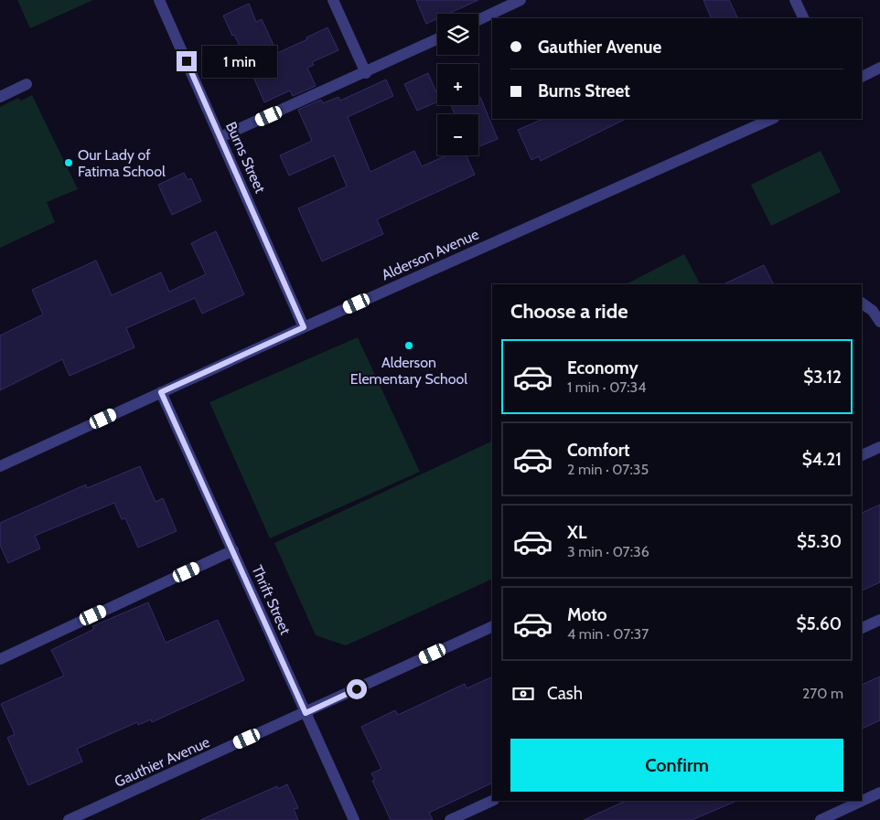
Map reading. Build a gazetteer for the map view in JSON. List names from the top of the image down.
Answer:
{
  "streets": {
    "street": [
      "Burns Street",
      "Alderson Avenue",
      "Thrift Street",
      "Gauthier Avenue"
    ]
  },
  "crossings": [
    ["Burns Street", "Alderson Avenue"],
    ["Alderson Avenue", "Thrift Street"],
    ["Thrift Street", "Gauthier Avenue"]
  ],
  "places": ["Our Lady of Fatima School", "Alderson Elementary School"],
  "page": {
    "map_buttons": ["+", "−"],
    "banner": ["Gauthier Avenue", "Burns Street"],
    "bubble": "1 min",
    "heading": "Choose a ride",
    "list": [
      {
        "name": "Economy",
        "note": "1 min · 07:34",
        "value": "$3.12"
      },
      {
        "name": "Comfort",
        "note": "2 min · 07:35",
        "value": "$4.21"
      },
      {
        "name": "XL",
        "note": "3 min · 07:36",
        "value": "$5.30"
      },
      {
        "name": "Moto",
        "note": "4 min · 07:37",
        "value": "$5.60"
      }
    ],
    "pay": ["Cash", "270 m"],
    "buttons": "Confirm"
  }
}
